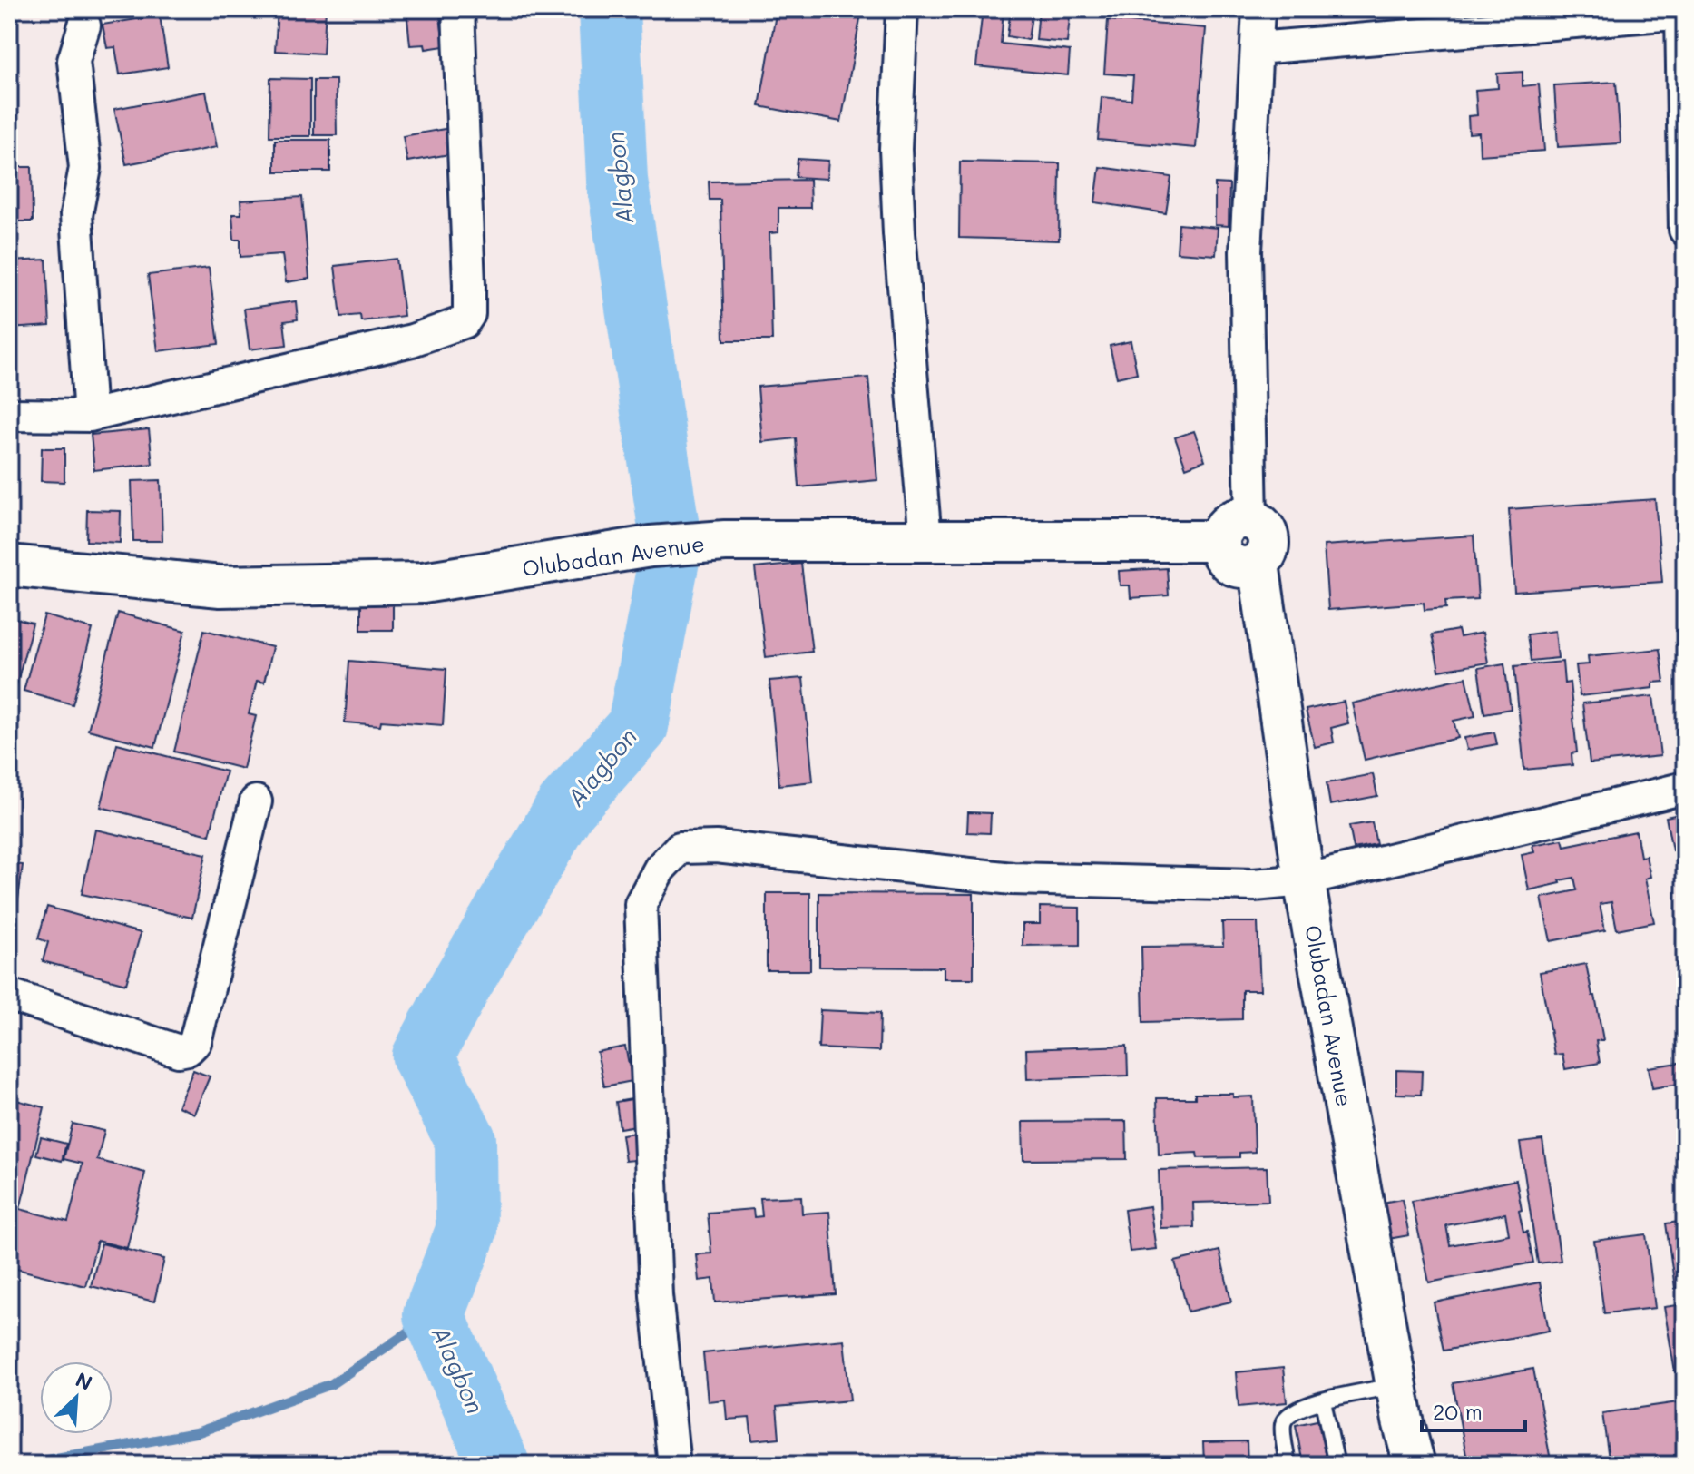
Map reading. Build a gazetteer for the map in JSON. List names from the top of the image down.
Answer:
{
  "streets": {
    "street": ["Olubadan Avenue"]
  },
  "water": ["Alagbon"],
  "scale_bar": "20 m",
  "north": "top right"
}
